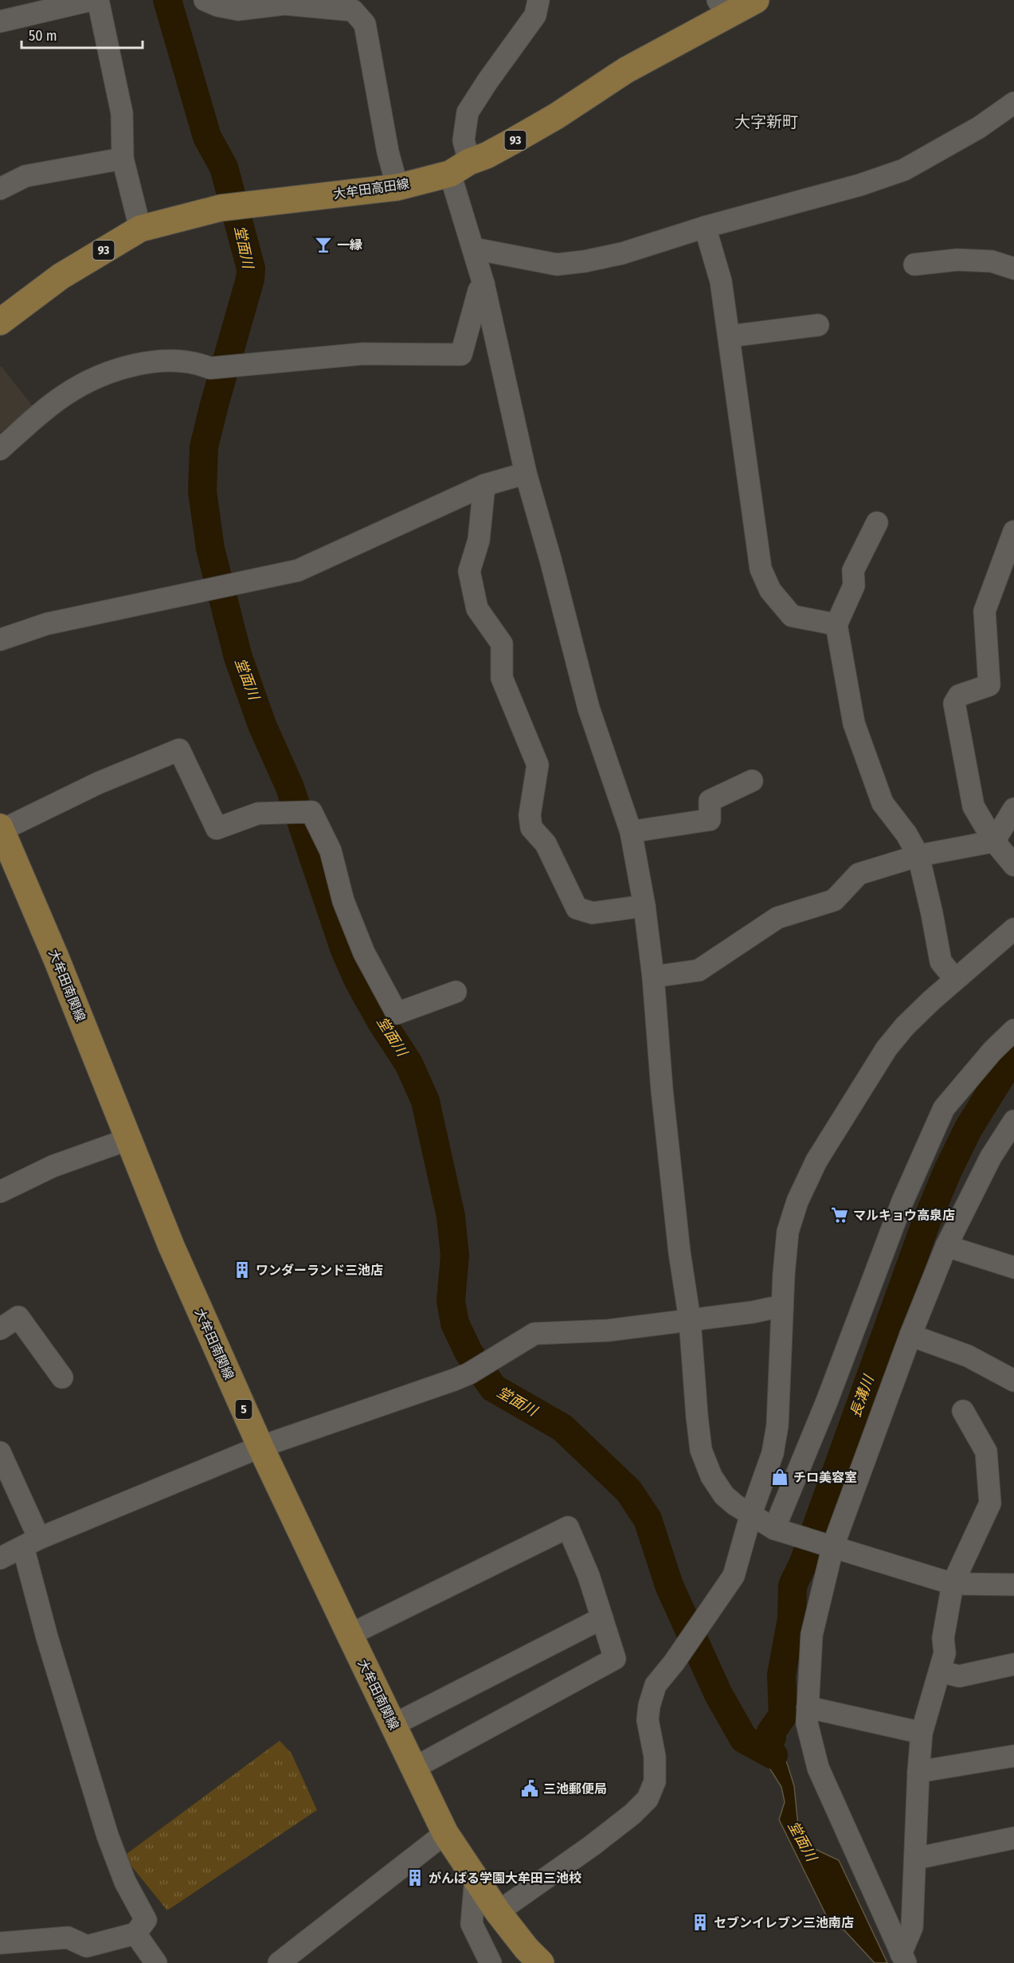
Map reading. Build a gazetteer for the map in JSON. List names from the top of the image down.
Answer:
{
  "streets": {
    "main road": [
      "93",
      "大牟田高田線",
      "大牟田南関線",
      "5"
    ]
  },
  "districts": ["大字新町"],
  "water": ["堂面川", "長溝川"],
  "places": {
    "bar": ["一縁"],
    "supermarket": ["マルキョウ高泉店"],
    "building": ["ワンダーランド三池店", "がんばる学園大牟田三池校", "セブンイレブン三池南店"],
    "shop": ["チロ美容室"],
    "public building": ["三池郵便局"]
  },
  "scale_bar": "50 m"
}
